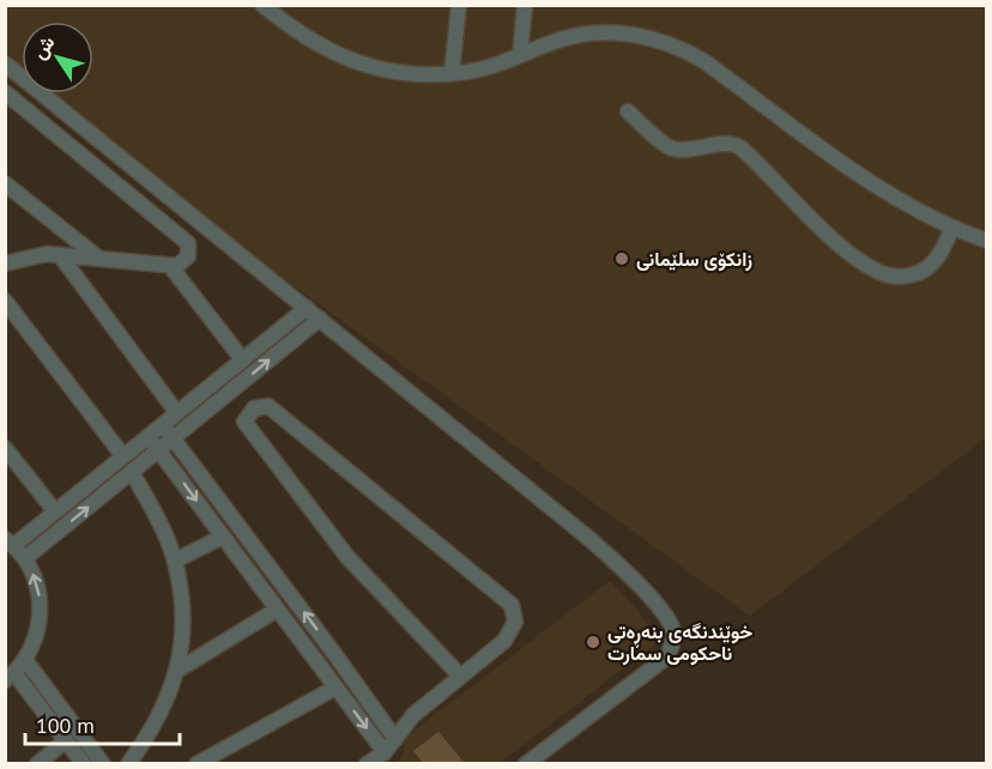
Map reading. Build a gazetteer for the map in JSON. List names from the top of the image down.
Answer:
{
  "places": ["زانکۆی سلێمانی", "خوێندنگەی بنەڕەتی ناحکومی سمارت"],
  "scale_bar": "100 m",
  "north": "top left"
}
